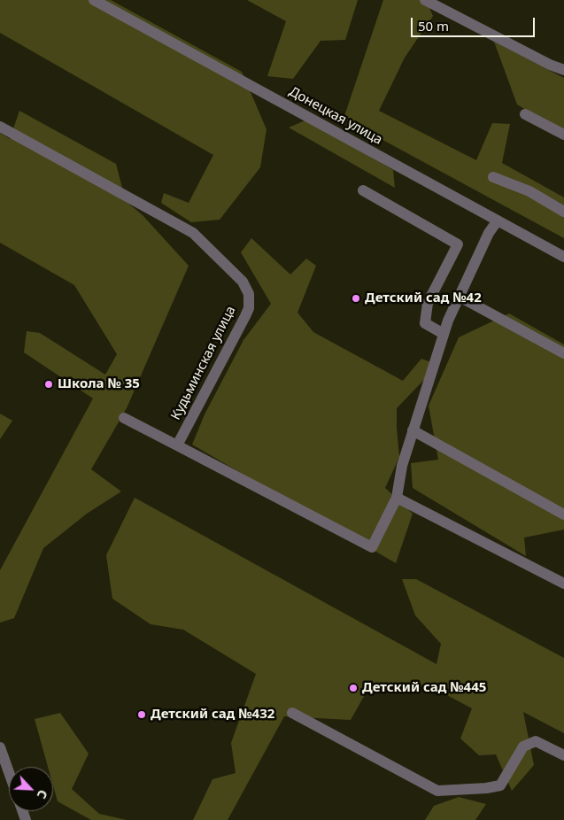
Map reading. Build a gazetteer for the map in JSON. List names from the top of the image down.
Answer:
{
  "streets": {
    "street": ["Донецкая улица", "Кудьминская улица"]
  },
  "places": [
    "Детский сад №42",
    "Школа № 35",
    "Детский сад №445",
    "Детский сад №432"
  ],
  "scale_bar": "50 m",
  "north": "bottom right"
}
